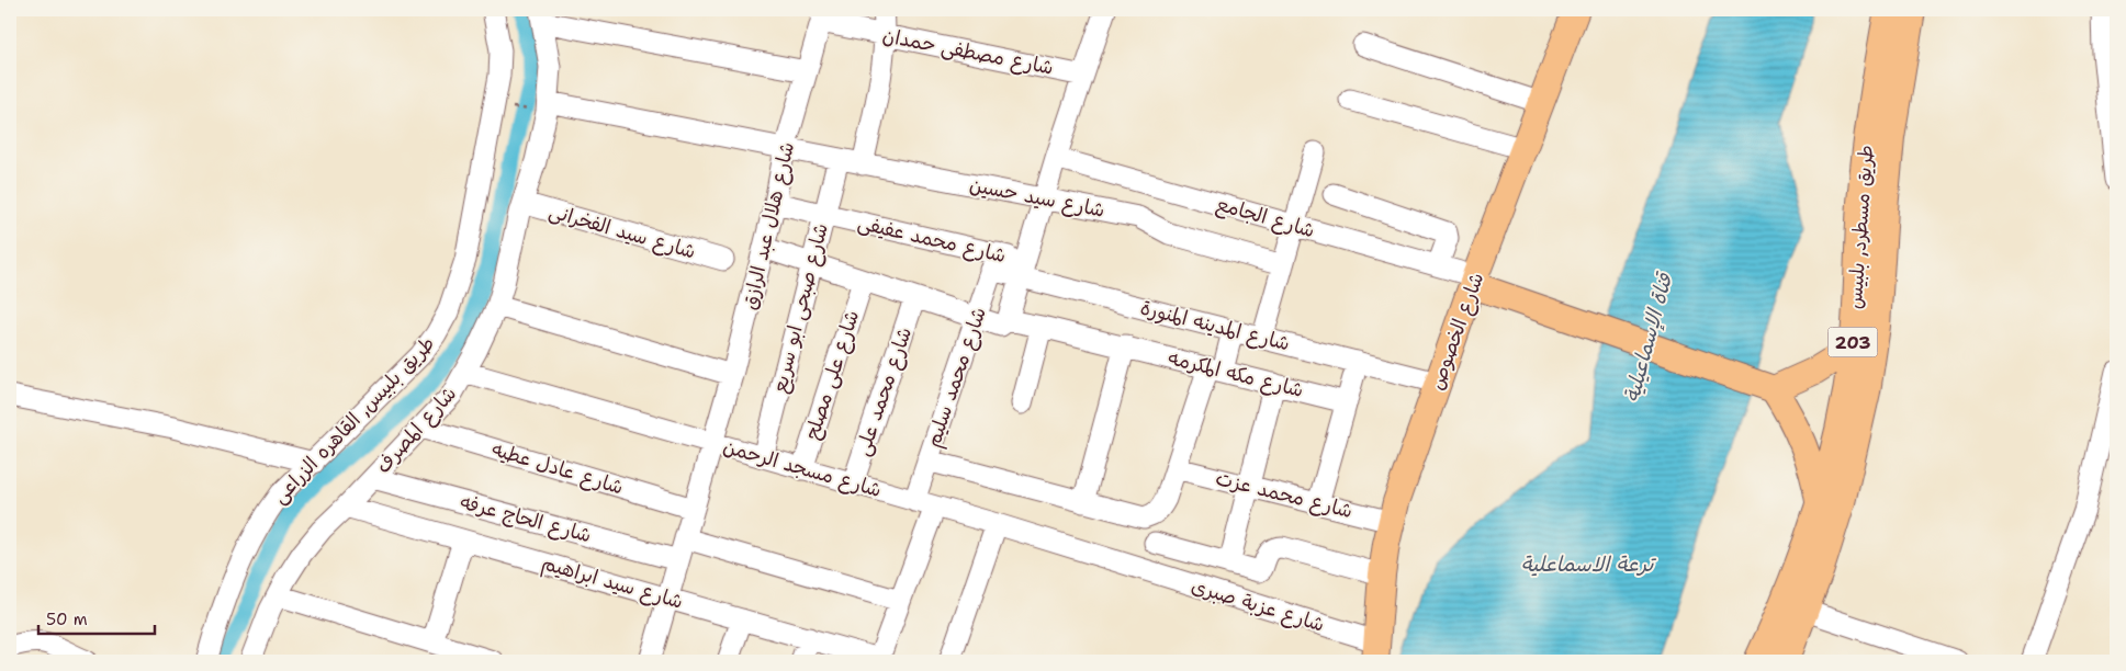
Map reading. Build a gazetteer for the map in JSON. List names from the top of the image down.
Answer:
{
  "streets": {
    "main road": ["طريق مسطرد, بلبيس", "شارع الخصوص", "203"],
    "street": [
      "شارع مصطفى حمدان",
      "شارع سيد حسين",
      "شارع الجامع",
      "شارع هلال عبد الرازق",
      "شارع سيد الفخرانى",
      "شارع محمد عفيفى",
      "شارع صبحى ابو سريع",
      "شارع المدينه المنورة",
      "شارع مكه المكرمه",
      "شارع على مصلح",
      "شارع محمد سليم",
      "شارع محمد على",
      "طريق بلبيس, القاهره الزراعى",
      "شارع المصرف",
      "شارع عادل عطيه",
      "شارع مسجد الرحمن",
      "شارع محمد عزت",
      "شارع الحاج عرفه",
      "شارع سيد ابراهيم",
      "شارع عزبة صبرى"
    ]
  },
  "crossings": [
    ["شارع مصطفى حمدان", "شارع هلال عبد الرازق"],
    ["شارع سيد حسين", "شارع هلال عبد الرازق"],
    ["شارع سيد حسين", "شارع صبحى ابو سريع"],
    ["شارع الجامع", "شارع الخصوص"],
    ["شارع هلال عبد الرازق", "شارع محمد عفيفى"],
    ["شارع هلال عبد الرازق", "شارع مكه المكرمه"],
    ["شارع هلال عبد الرازق", "شارع عادل عطيه"],
    ["شارع هلال عبد الرازق", "شارع مسجد الرحمن"],
    ["شارع هلال عبد الرازق", "شارع الحاج عرفه"],
    ["شارع هلال عبد الرازق", "شارع سيد ابراهيم"],
    ["شارع سيد الفخرانى", "شارع المصرف"],
    ["شارع محمد عفيفى", "شارع صبحى ابو سريع"],
    ["شارع محمد عفيفى", "شارع المدينه المنورة"],
    ["شارع محمد عفيفى", "شارع محمد سليم"],
    ["شارع صبحى ابو سريع", "شارع مكه المكرمه"],
    ["شارع صبحى ابو سريع", "شارع مسجد الرحمن"],
    ["شارع المدينه المنورة", "شارع الخصوص"],
    ["شارع الخصوص", "شارع محمد عزت"],
    ["شارع الخصوص", "شارع عزبة صبرى"],
    ["شارع مكه المكرمه", "شارع على مصلح"],
    ["شارع مكه المكرمه", "شارع محمد سليم"],
    ["شارع مكه المكرمه", "شارع محمد على"],
    ["شارع على مصلح", "شارع مسجد الرحمن"],
    ["شارع محمد سليم", "شارع مسجد الرحمن"],
    ["شارع محمد على", "شارع مسجد الرحمن"],
    ["شارع المصرف", "شارع عادل عطيه"],
    ["شارع المصرف", "شارع مسجد الرحمن"],
    ["شارع المصرف", "شارع الحاج عرفه"],
    ["شارع المصرف", "شارع سيد ابراهيم"],
    ["شارع مسجد الرحمن", "شارع عزبة صبرى"]
  ],
  "water": ["قناة الإسماعيلية", "ترعة الاسماعلية"],
  "scale_bar": "50 m"
}
